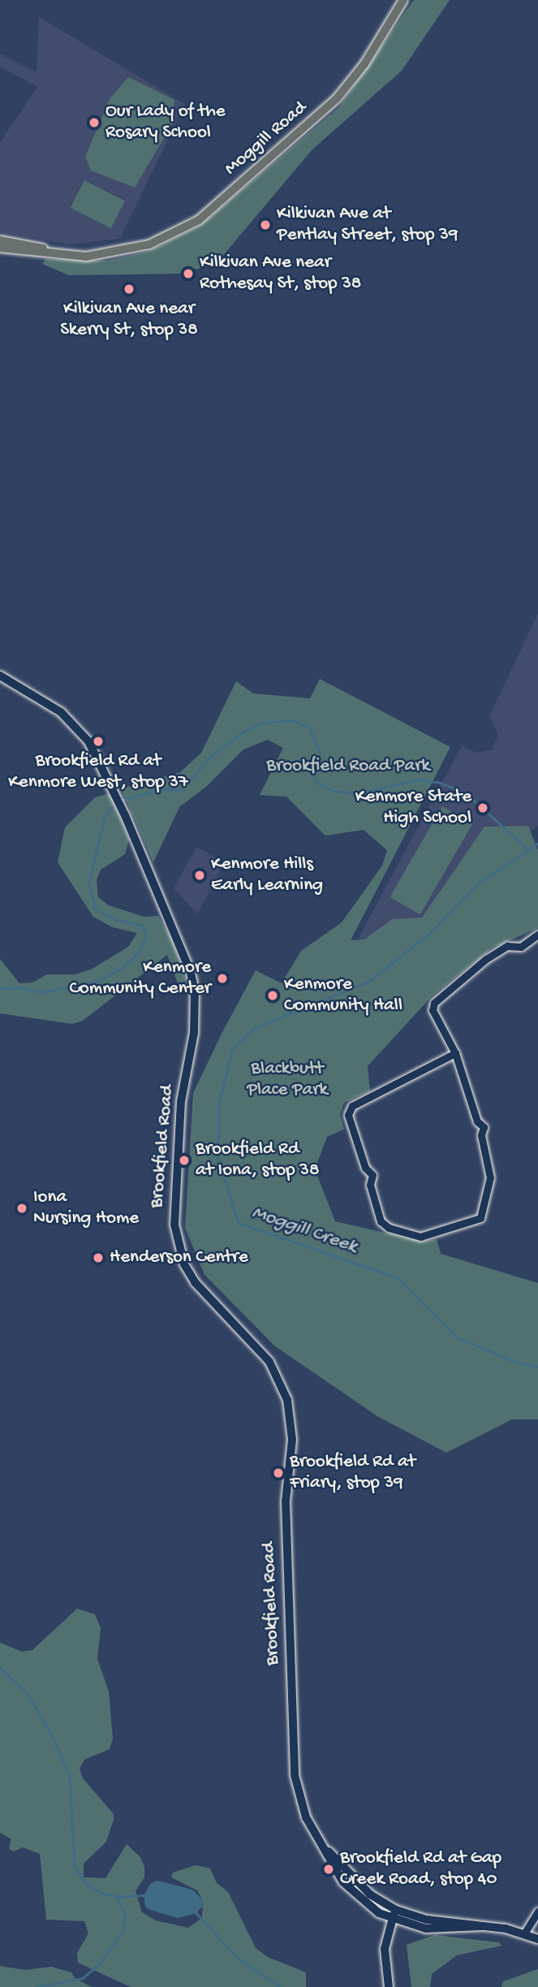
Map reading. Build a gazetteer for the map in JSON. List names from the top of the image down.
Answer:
{
  "streets": {
    "main road": ["Moggill Road", "Brookfield Road"]
  },
  "water": ["Moggill Creek"],
  "parks": ["Brookfield Road Park", "Blackbutt Place Park"],
  "places": [
    "Our Lady of the Rosary School",
    "Kilkivan Ave at Pentlay Street, stop 39",
    "Kilkivan Ave near Rothesay St, stop 38",
    "Kilkivan Ave near Skerry St, stop 38",
    "Brookfield Rd at Kenmore West, stop 37",
    "Kenmore State High School",
    "Kenmore Hills Early Learning",
    "Kenmore Community Center",
    "Kenmore Community Hall",
    "Brookfield Rd at Iona, stop 38",
    "Iona Nursing Home",
    "Henderson Centre",
    "Brookfield Rd at Friary, stop 39",
    "Brookfield Rd at Gap Creek Road, stop 40"
  ]
}
